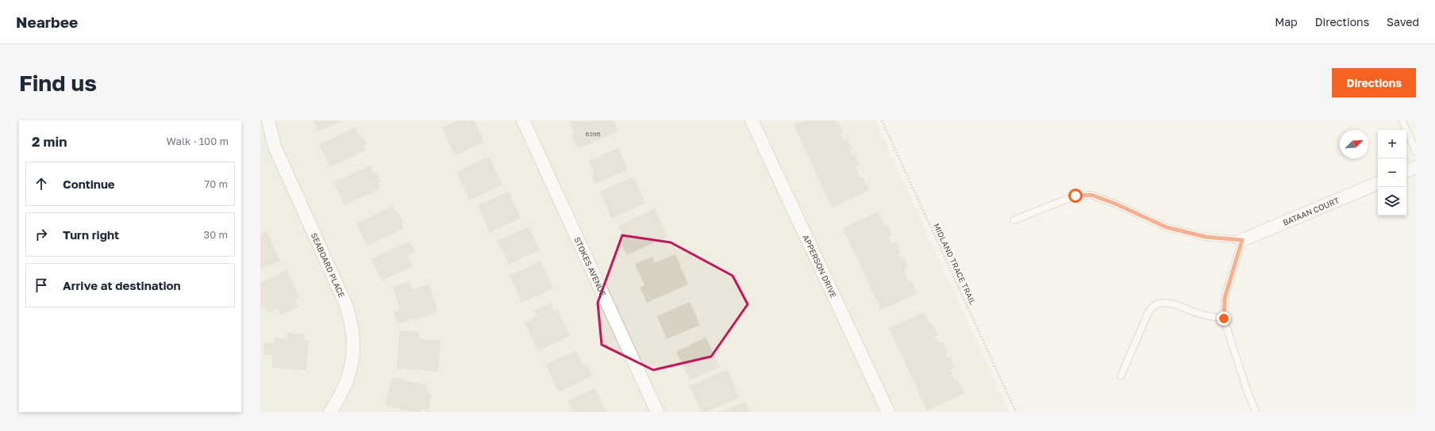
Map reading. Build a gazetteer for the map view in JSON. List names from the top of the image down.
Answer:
{
  "streets": {
    "street": [
      "BATAAN COURT",
      "SEABOARD PLACE",
      "STOKES AVENUE",
      "APPERSON DRIVE"
    ],
    "path": ["MIDLAND TRACE TRAIL"]
  },
  "house_numbers": ["6396"],
  "north": "top right",
  "page": {
    "header": "Nearbee",
    "nav": ["Map", "Directions", "Saved"],
    "buttons": "Directions",
    "title": "Find us",
    "heading": ["2 min", "Walk · 100 m"],
    "map_buttons": ["+", "−"],
    "list": [
      ["Continue", "70 m"],
      ["Turn right", "30 m"],
      "Arrive at destination"
    ]
  }
}
